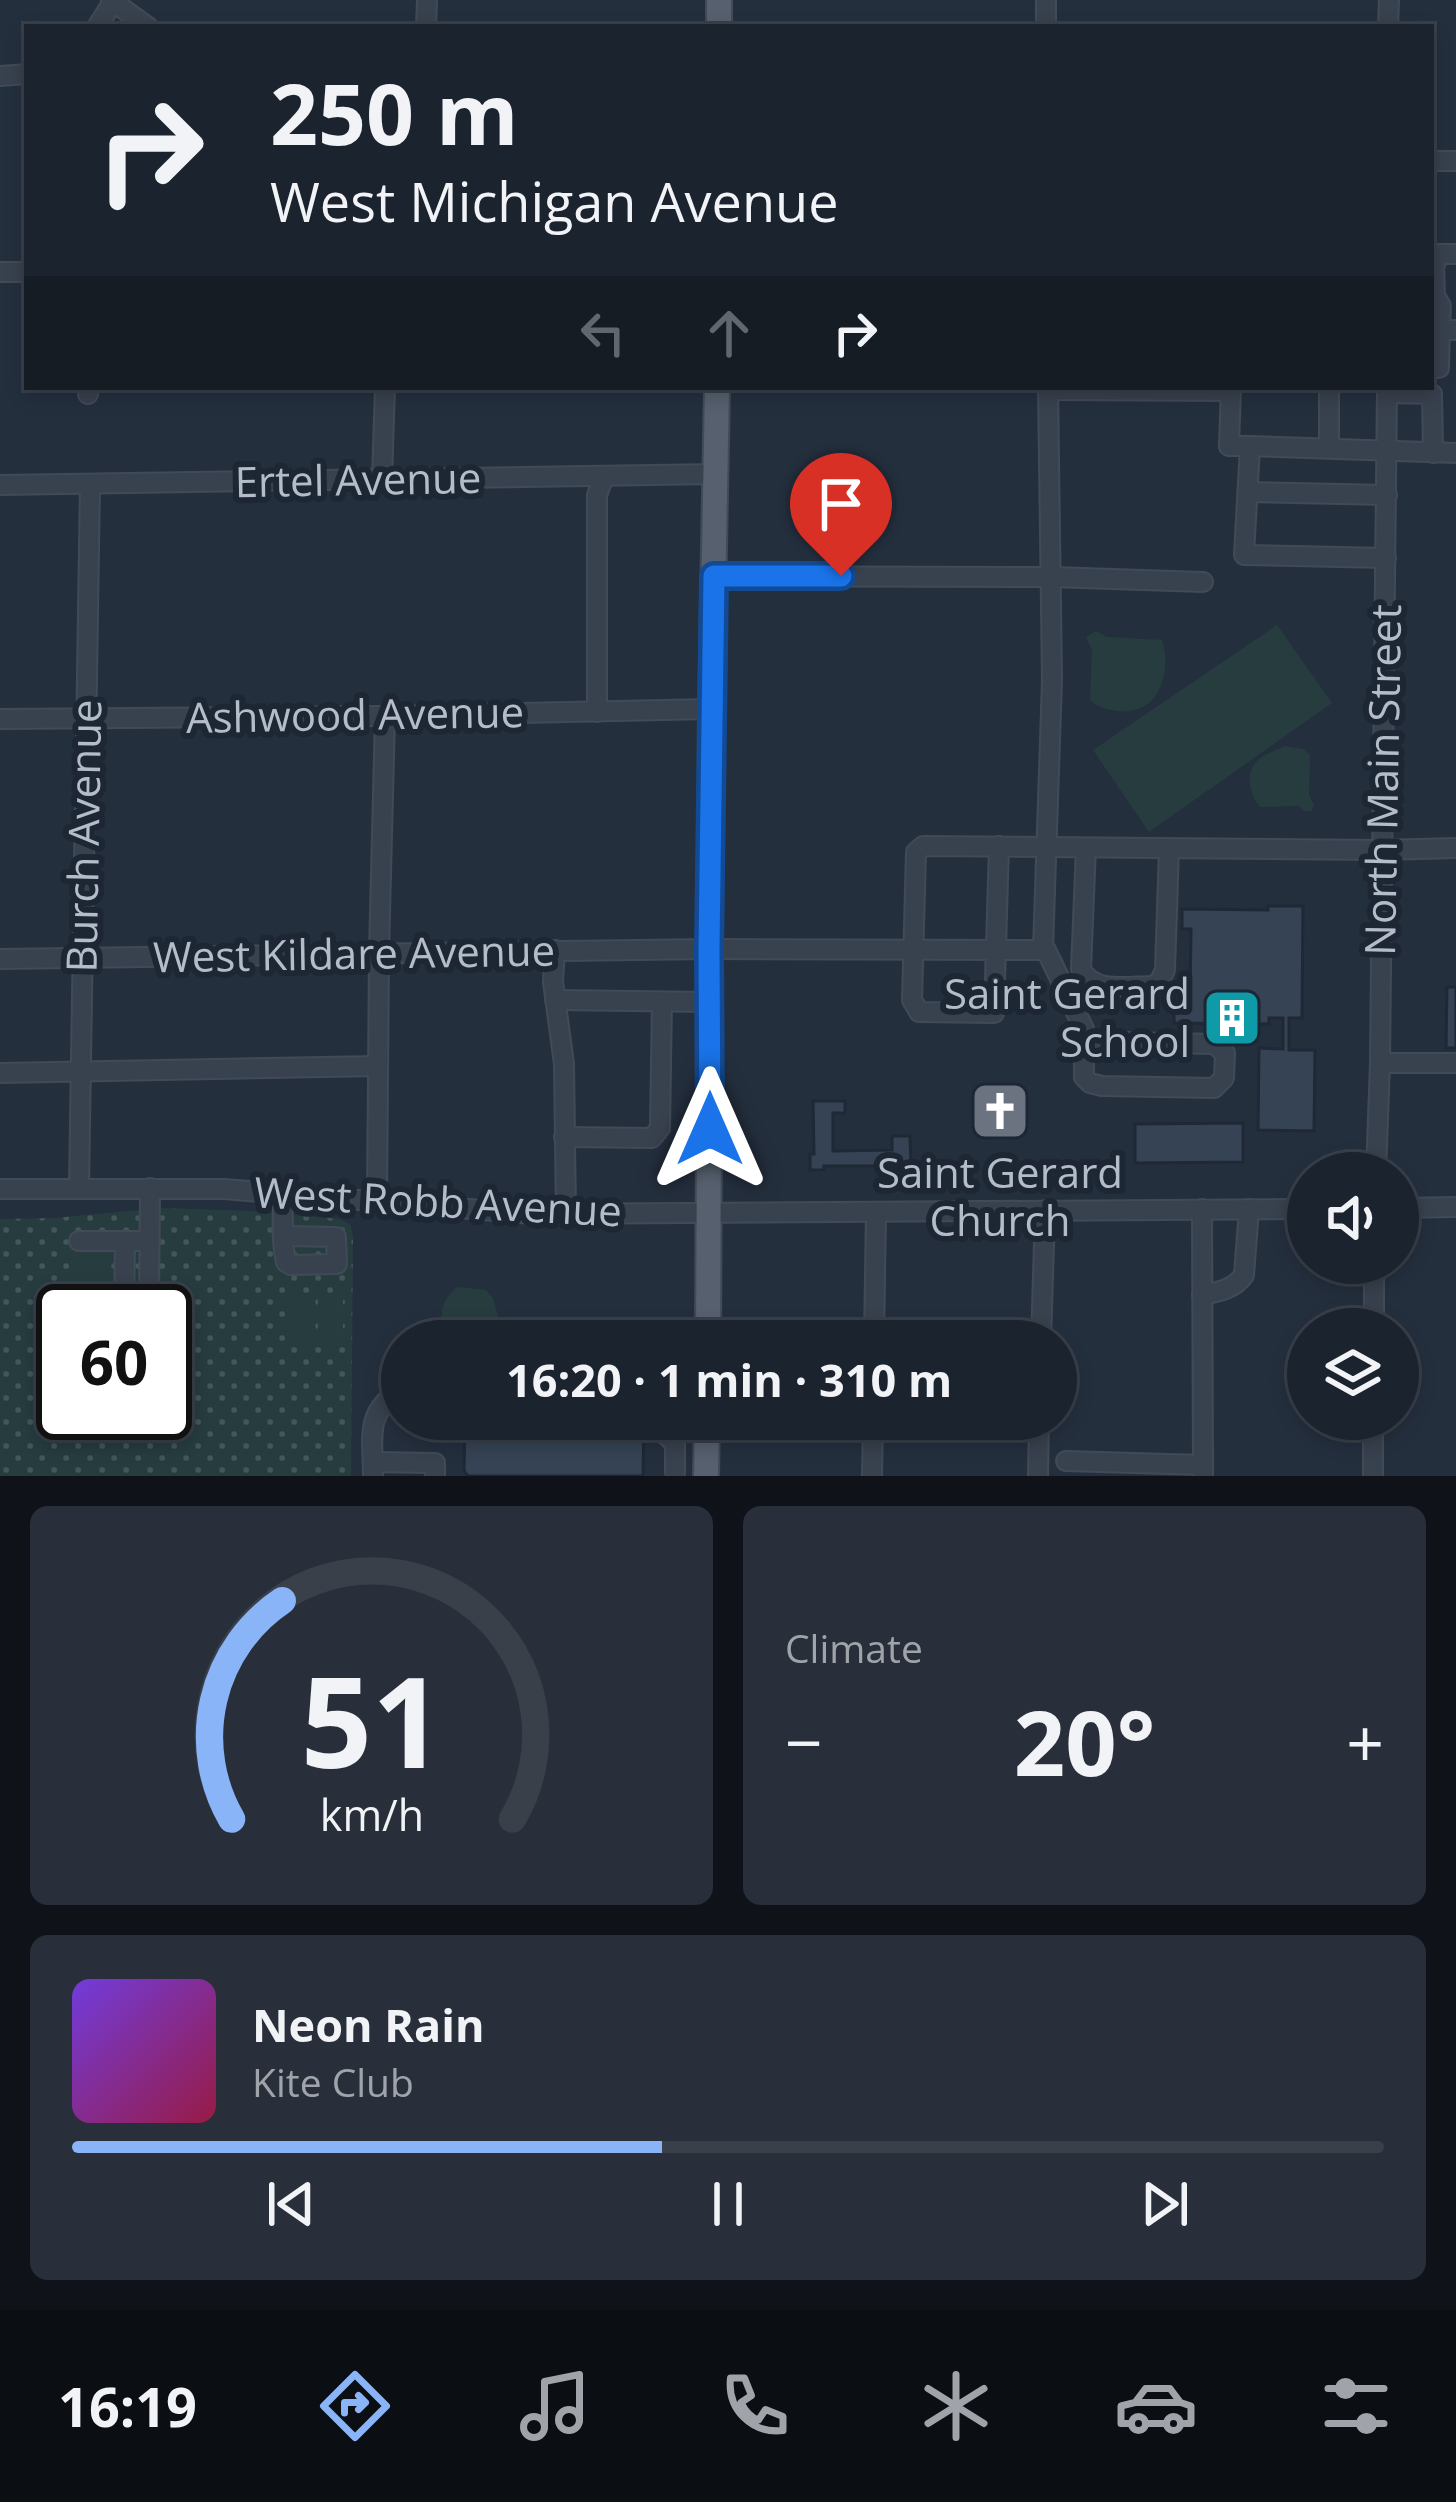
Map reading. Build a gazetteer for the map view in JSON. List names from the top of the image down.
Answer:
{
  "streets": {
    "street": [
      "Ertel Avenue",
      "Ashwood Avenue",
      "North Main Street",
      "Burch Avenue",
      "West Kildare Avenue",
      "West Robb Avenue"
    ]
  },
  "crossings": [
    ["Ertel Avenue", "Burch Avenue"],
    ["Ashwood Avenue", "Burch Avenue"],
    ["Burch Avenue", "West Kildare Avenue"],
    ["Burch Avenue", "West Robb Avenue"]
  ],
  "places": {
    "building": ["Saint Gerard School"],
    "church": ["Saint Gerard Church"]
  },
  "page": {
    "turn": ["250 m", "West Michigan Avenue"],
    "limit": "60",
    "trip": "16:20 · 1 min · 310 m",
    "tile": "Climate",
    "heat": ["−", "20°", "+"],
    "song": ["Neon Rain", "Kite Club"],
    "tabs": "16:19",
    "gauge": ["51", "km/h"]
  }
}
